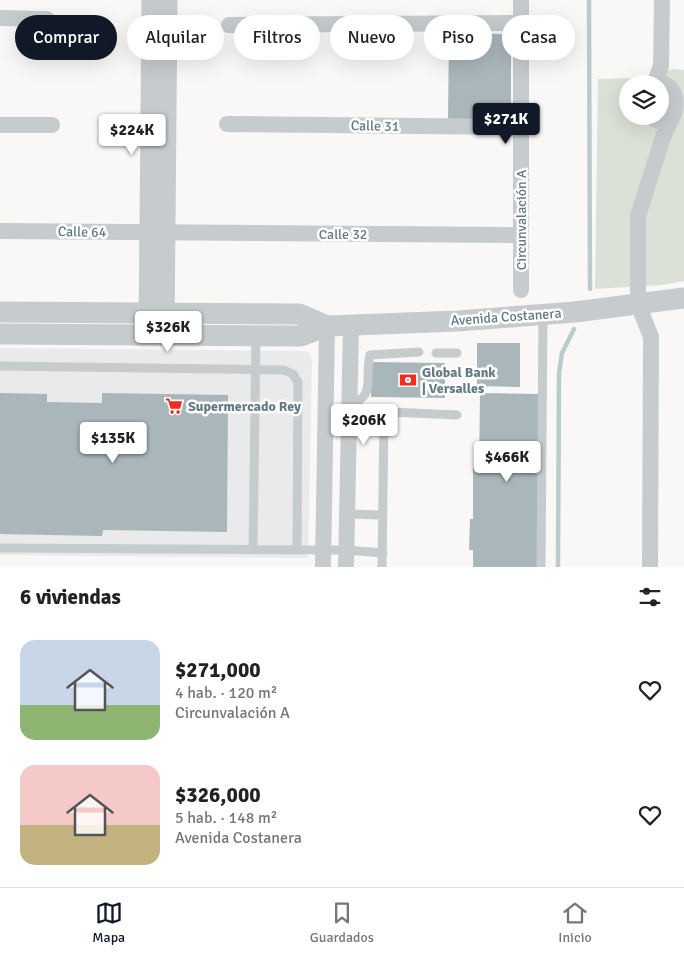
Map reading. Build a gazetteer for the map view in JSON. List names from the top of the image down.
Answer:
{
  "streets": {
    "street": [
      "Calle 31",
      "Circunvalación A",
      "Calle 64",
      "Calle 32",
      "Avenida Costanera"
    ]
  },
  "crossings": [
    ["Calle 31", "Circunvalación A"],
    ["Circunvalación A", "Calle 32"],
    ["Calle 64", "Calle 32"]
  ],
  "places": {
    "bank": ["Global Bank | Versalles"],
    "supermarket": ["Supermercado Rey"]
  },
  "page": {
    "chip": [
      "Comprar",
      "Alquilar",
      "Filtros",
      "Nuevo",
      "Piso",
      "Casa"
    ],
    "price": [
      "$271K",
      "$224K",
      "$326K",
      "$206K",
      "$135K",
      "$466K"
    ],
    "heading": "6 viviendas",
    "list": [
      {
        "name": "$271,000",
        "note": "4 hab. · 120 m² · Circunvalación A"
      },
      {
        "name": "$326,000",
        "note": "5 hab. · 148 m² · Avenida Costanera"
      }
    ],
    "tabs": ["Mapa", "Guardados", "Inicio"]
  }
}
